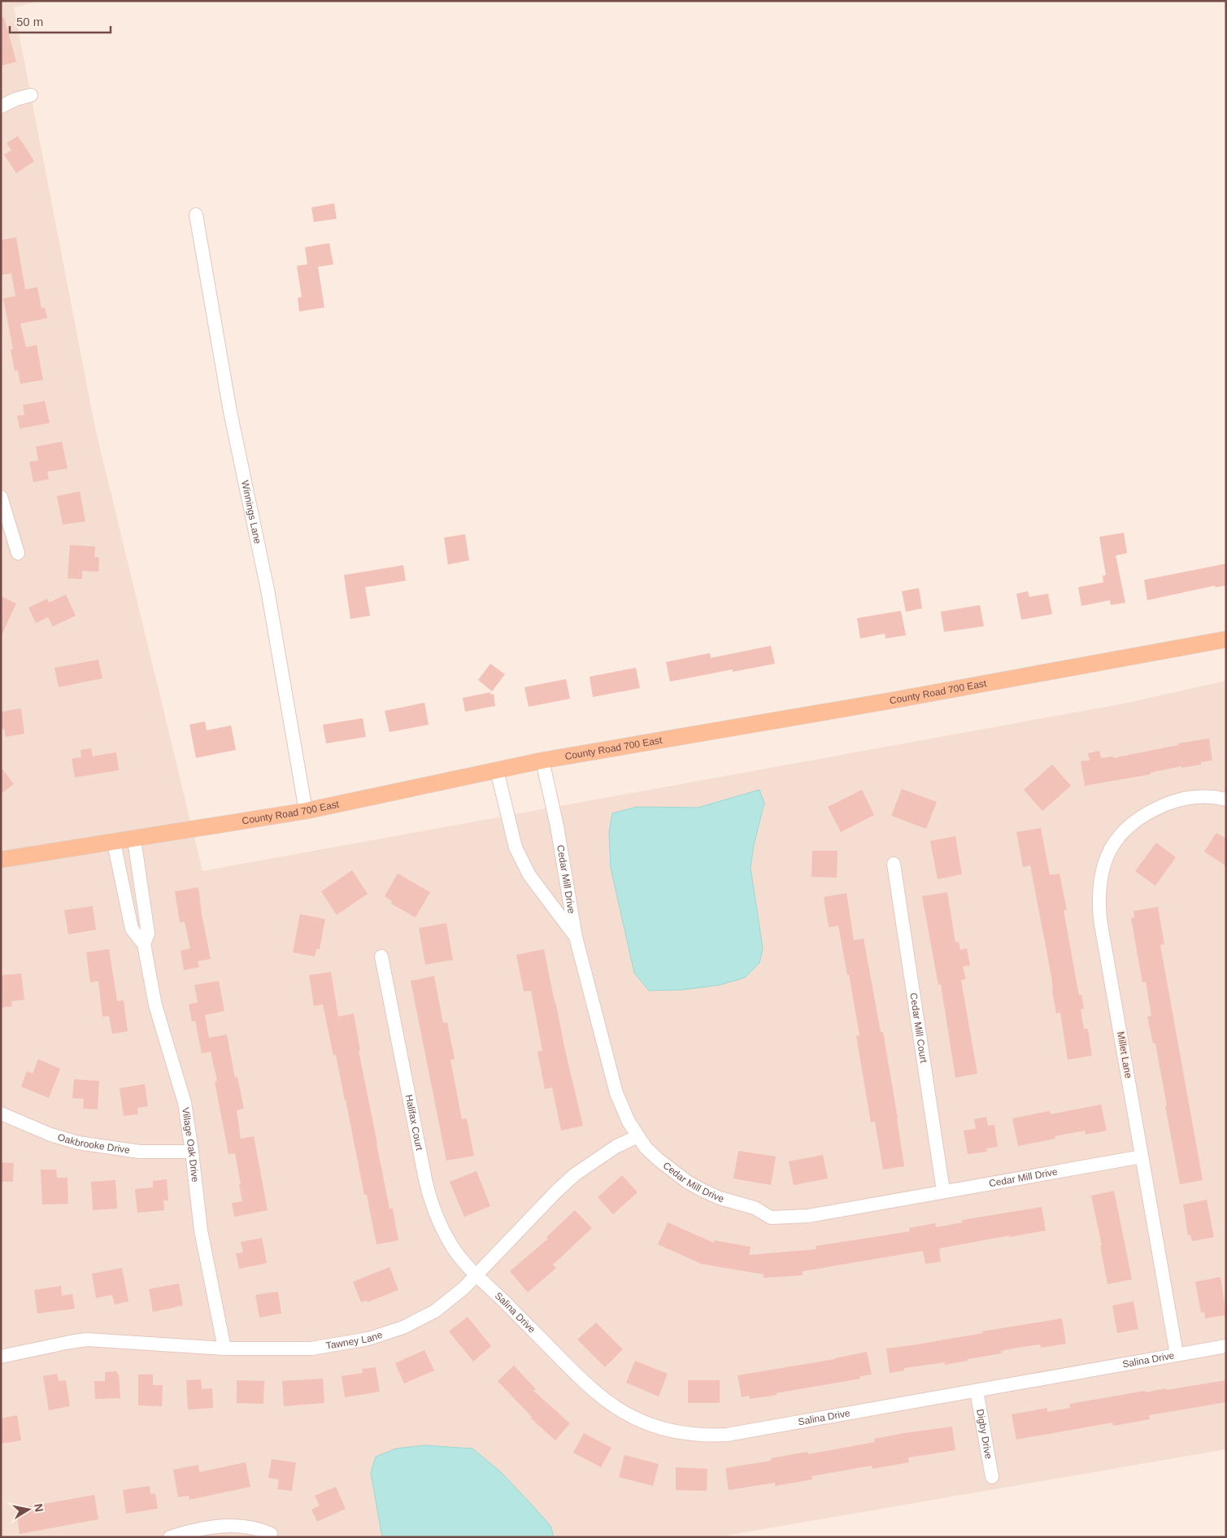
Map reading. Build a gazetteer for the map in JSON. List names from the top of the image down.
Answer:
{
  "streets": {
    "main road": ["County Road 700 East"],
    "street": [
      "Winnings Lane",
      "Cedar Mill Drive",
      "Cedar Mill Court",
      "Millet Lane",
      "Halifax Court",
      "Oakbrooke Drive",
      "Village Oak Drive",
      "Salina Drive",
      "Tawney Lane",
      "Digby Drive"
    ]
  },
  "crossings": [
    ["Winnings Lane", "County Road 700 East"],
    ["County Road 700 East", "Cedar Mill Drive"],
    ["County Road 700 East", "Village Oak Drive"],
    ["Cedar Mill Drive", "Cedar Mill Court"],
    ["Cedar Mill Drive", "Millet Lane"],
    ["Cedar Mill Drive", "Tawney Lane"],
    ["Millet Lane", "Salina Drive"],
    ["Halifax Court", "Salina Drive"],
    ["Halifax Court", "Tawney Lane"],
    ["Oakbrooke Drive", "Village Oak Drive"],
    ["Village Oak Drive", "Tawney Lane"],
    ["Salina Drive", "Tawney Lane"],
    ["Salina Drive", "Digby Drive"]
  ],
  "scale_bar": "50 m",
  "north": "right"
}
